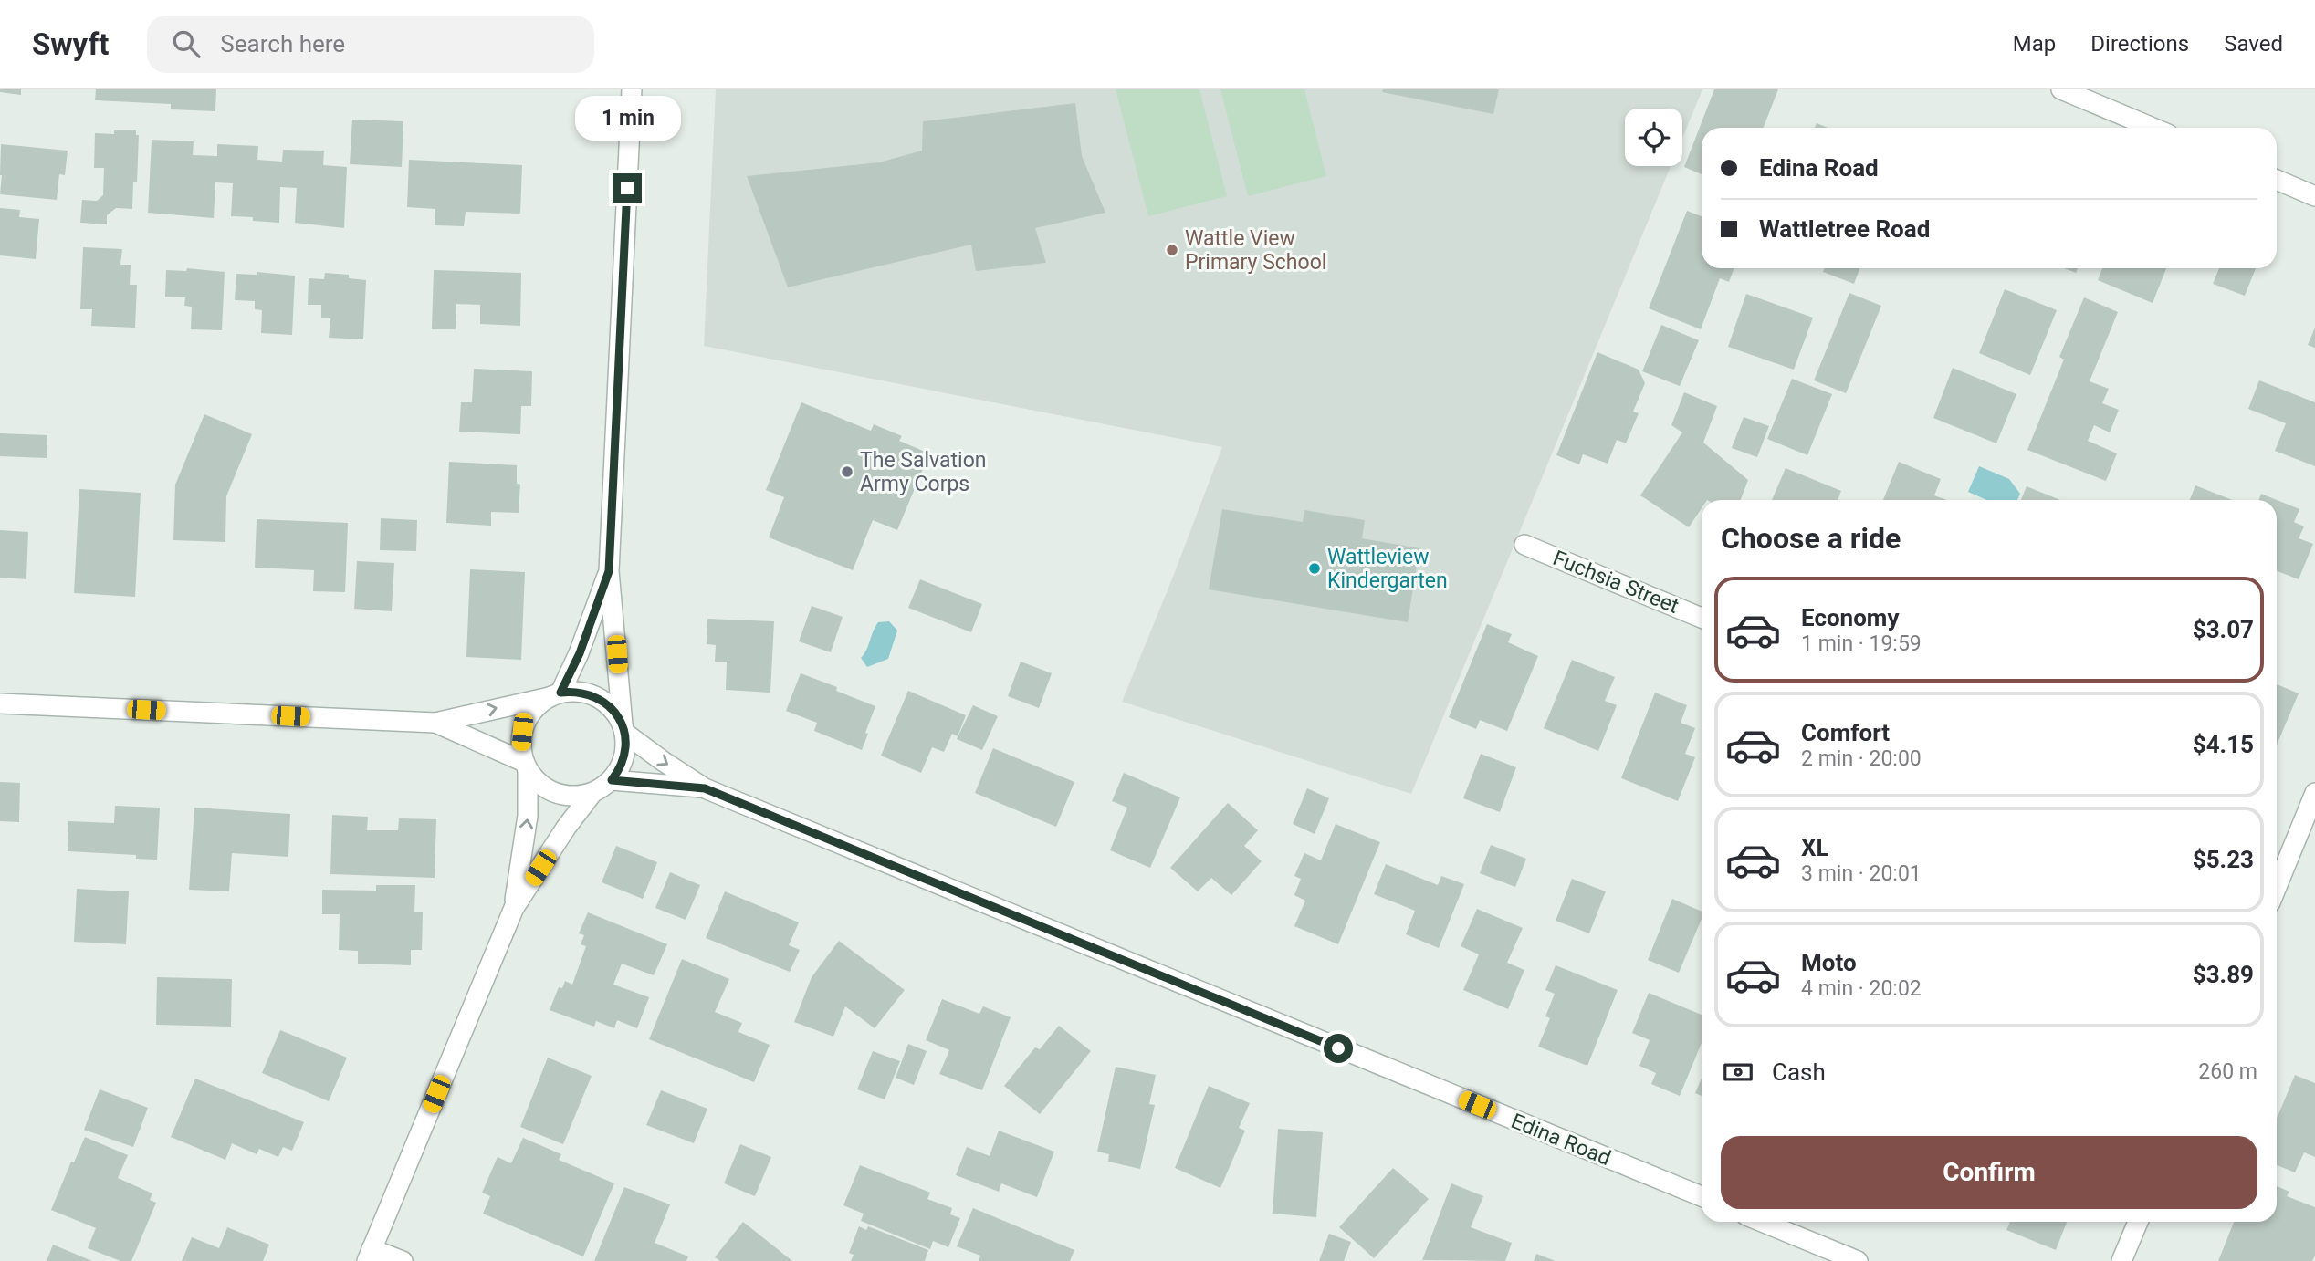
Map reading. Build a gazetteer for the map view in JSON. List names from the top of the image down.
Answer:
{
  "streets": {
    "street": ["Fuchsia Street", "Edina Road"]
  },
  "places": ["Wattle View Primary School", "The Salvation Army Corps", "Wattleview Kindergarten"],
  "page": {
    "header": "Swyft",
    "search": "Search here",
    "nav": ["Map", "Directions", "Saved"],
    "bubble": "1 min",
    "banner": ["Edina Road", "Wattletree Road"],
    "heading": "Choose a ride",
    "list": [
      {
        "name": "Economy",
        "note": "1 min · 19:59",
        "value": "$3.07"
      },
      {
        "name": "Comfort",
        "note": "2 min · 20:00",
        "value": "$4.15"
      },
      {
        "name": "XL",
        "note": "3 min · 20:01",
        "value": "$5.23"
      },
      {
        "name": "Moto",
        "note": "4 min · 20:02",
        "value": "$3.89"
      }
    ],
    "pay": ["Cash", "260 m"],
    "buttons": "Confirm"
  }
}
